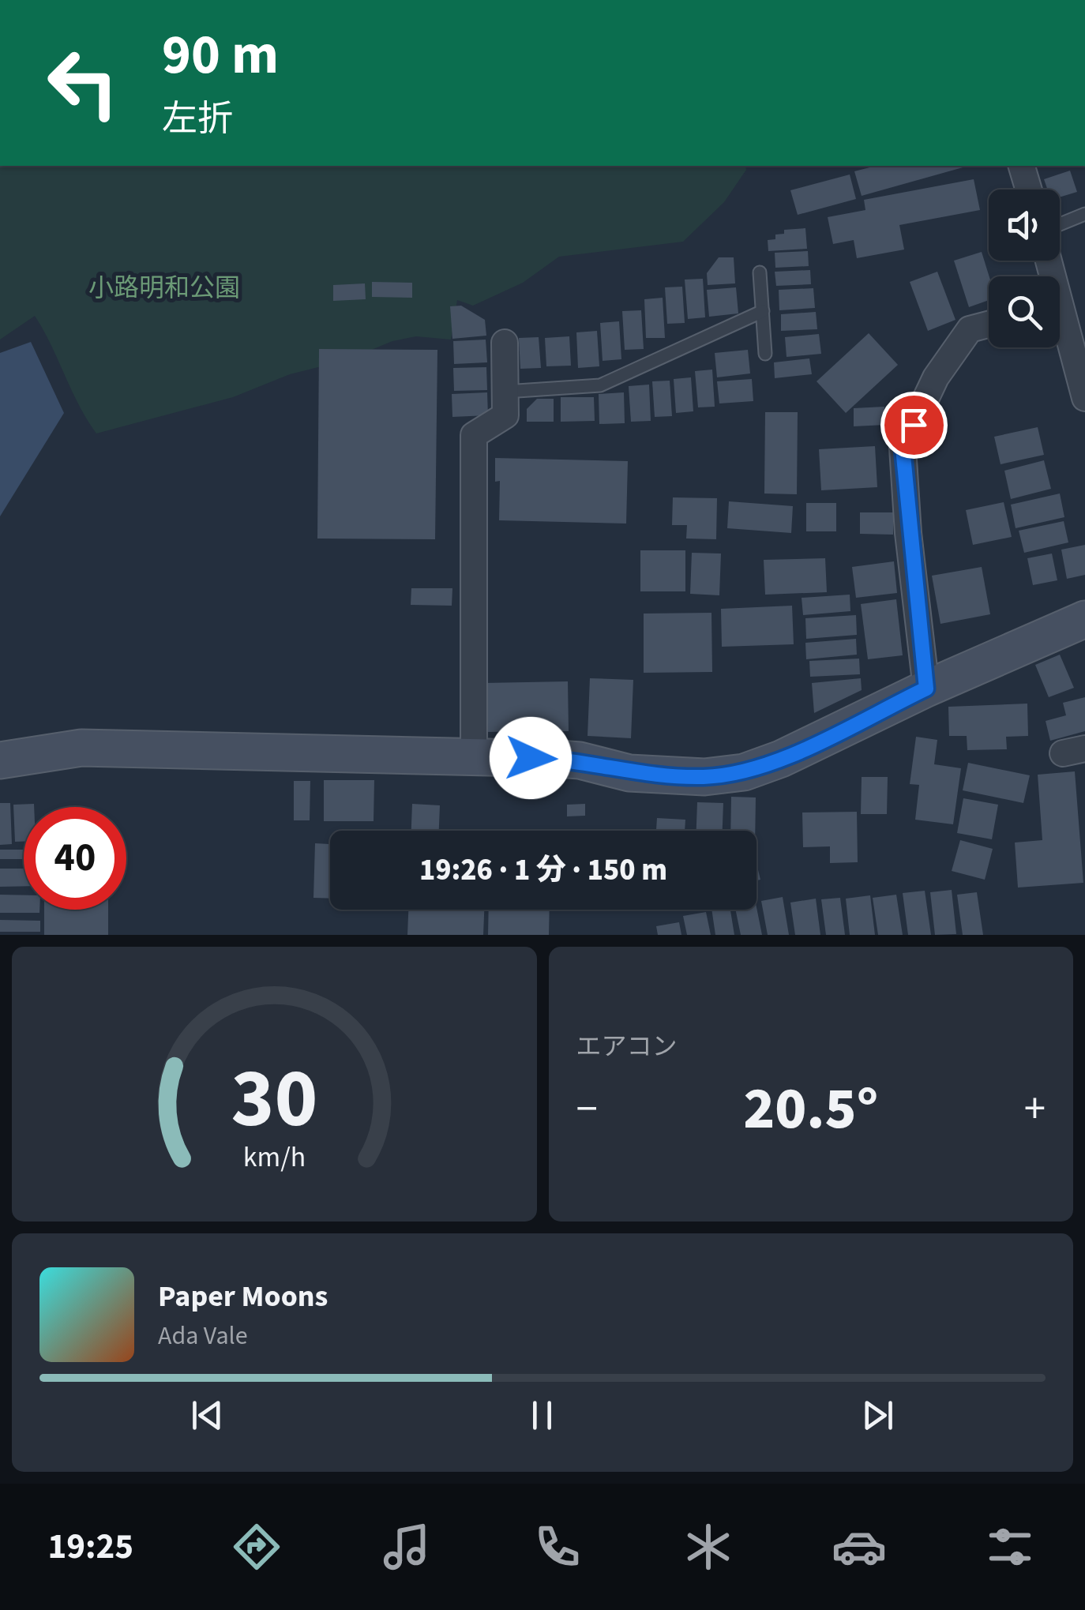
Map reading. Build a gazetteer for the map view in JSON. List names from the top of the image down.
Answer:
{
  "parks": ["小路明和公園"],
  "page": {
    "turn": ["90 m", "左折"],
    "limit": "40",
    "trip": "19:26 · 1 分 · 150 m",
    "tile": "エアコン",
    "heat": ["−", "20.5°", "+"],
    "song": ["Paper Moons", "Ada Vale"],
    "tabs": "19:25",
    "gauge": ["30", "km/h"]
  }
}
